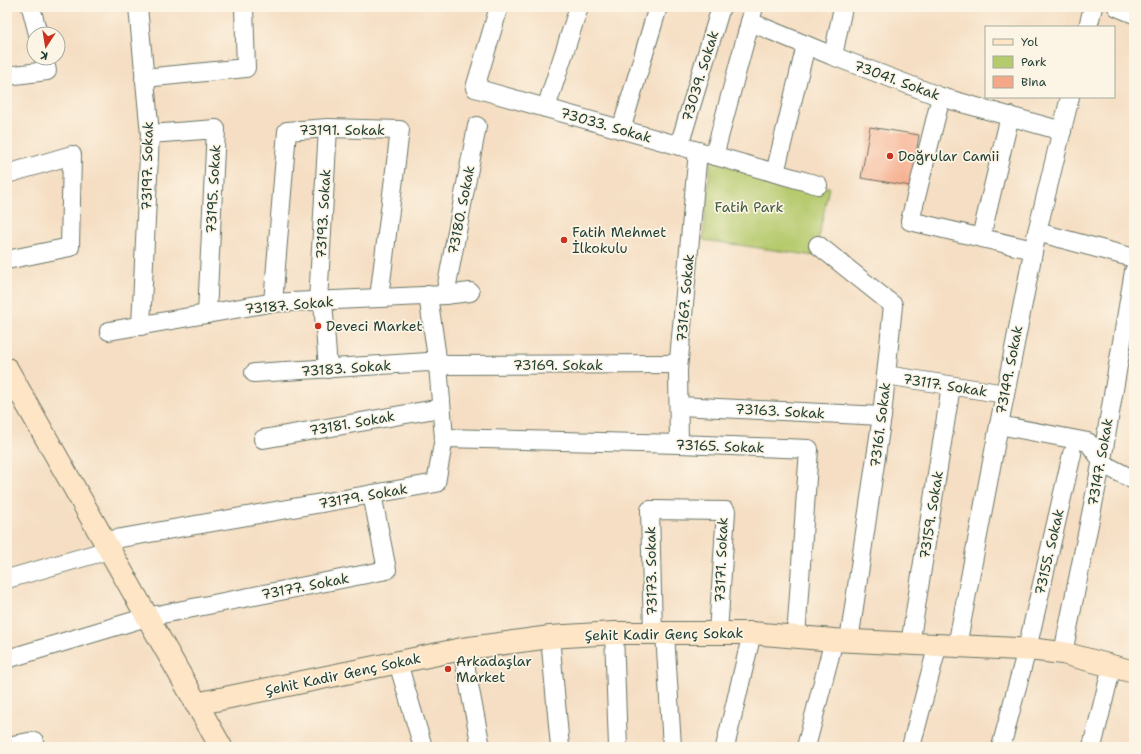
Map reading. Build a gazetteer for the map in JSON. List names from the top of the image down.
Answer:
{
  "streets": {
    "main road": ["Şehit Kadir Genç Sokak"],
    "street": [
      "73039. Sokak",
      "73041. Sokak",
      "73033. Sokak",
      "73191. Sokak",
      "73197. Sokak",
      "73195. Sokak",
      "73180. Sokak",
      "73193. Sokak",
      "73167. Sokak",
      "73187. Sokak",
      "73169. Sokak",
      "73183. Sokak",
      "73149. Sokak",
      "73117. Sokak",
      "73163. Sokak",
      "73181. Sokak",
      "73161. Sokak",
      "73165. Sokak",
      "73147. Sokak",
      "73179. Sokak",
      "73159. Sokak",
      "73155. Sokak",
      "73171. Sokak",
      "73173. Sokak",
      "73177. Sokak"
    ]
  },
  "crossings": [
    ["73039. Sokak", "73033. Sokak"],
    ["73041. Sokak", "73167. Sokak"],
    ["73041. Sokak", "73149. Sokak"],
    ["73033. Sokak", "73167. Sokak"],
    ["73191. Sokak", "73193. Sokak"],
    ["73191. Sokak", "73187. Sokak"],
    ["73197. Sokak", "73195. Sokak"],
    ["73197. Sokak", "73187. Sokak"],
    ["73195. Sokak", "73187. Sokak"],
    ["73180. Sokak", "73187. Sokak"],
    ["73180. Sokak", "73179. Sokak"],
    ["73193. Sokak", "73187. Sokak"],
    ["73193. Sokak", "73183. Sokak"],
    ["73167. Sokak", "73169. Sokak"],
    ["73167. Sokak", "73163. Sokak"],
    ["73167. Sokak", "73165. Sokak"],
    ["73187. Sokak", "73179. Sokak"],
    ["73169. Sokak", "73183. Sokak"],
    ["73169. Sokak", "73179. Sokak"],
    ["73183. Sokak", "73179. Sokak"],
    ["73149. Sokak", "73117. Sokak"],
    ["73149. Sokak", "Şehit Kadir Genç Sokak"],
    ["73117. Sokak", "73161. Sokak"],
    ["73117. Sokak", "73159. Sokak"],
    ["73163. Sokak", "73161. Sokak"],
    ["73181. Sokak", "73179. Sokak"],
    ["73161. Sokak", "Şehit Kadir Genç Sokak"],
    ["73165. Sokak", "73179. Sokak"],
    ["73165. Sokak", "Şehit Kadir Genç Sokak"],
    ["73147. Sokak", "Şehit Kadir Genç Sokak"],
    ["73179. Sokak", "73177. Sokak"],
    ["73159. Sokak", "Şehit Kadir Genç Sokak"],
    ["73155. Sokak", "Şehit Kadir Genç Sokak"],
    ["73171. Sokak", "73173. Sokak"],
    ["73171. Sokak", "Şehit Kadir Genç Sokak"],
    ["73173. Sokak", "Şehit Kadir Genç Sokak"]
  ],
  "parks": ["Fatih Park"],
  "places": [
    "Doğrular Camii",
    "Fatih Mehmet İlkokulu",
    "Deveci Market",
    "Arkadaşlar Market"
  ],
  "legend": ["Yol", "Park", "Bina"],
  "north": "bottom"
}
